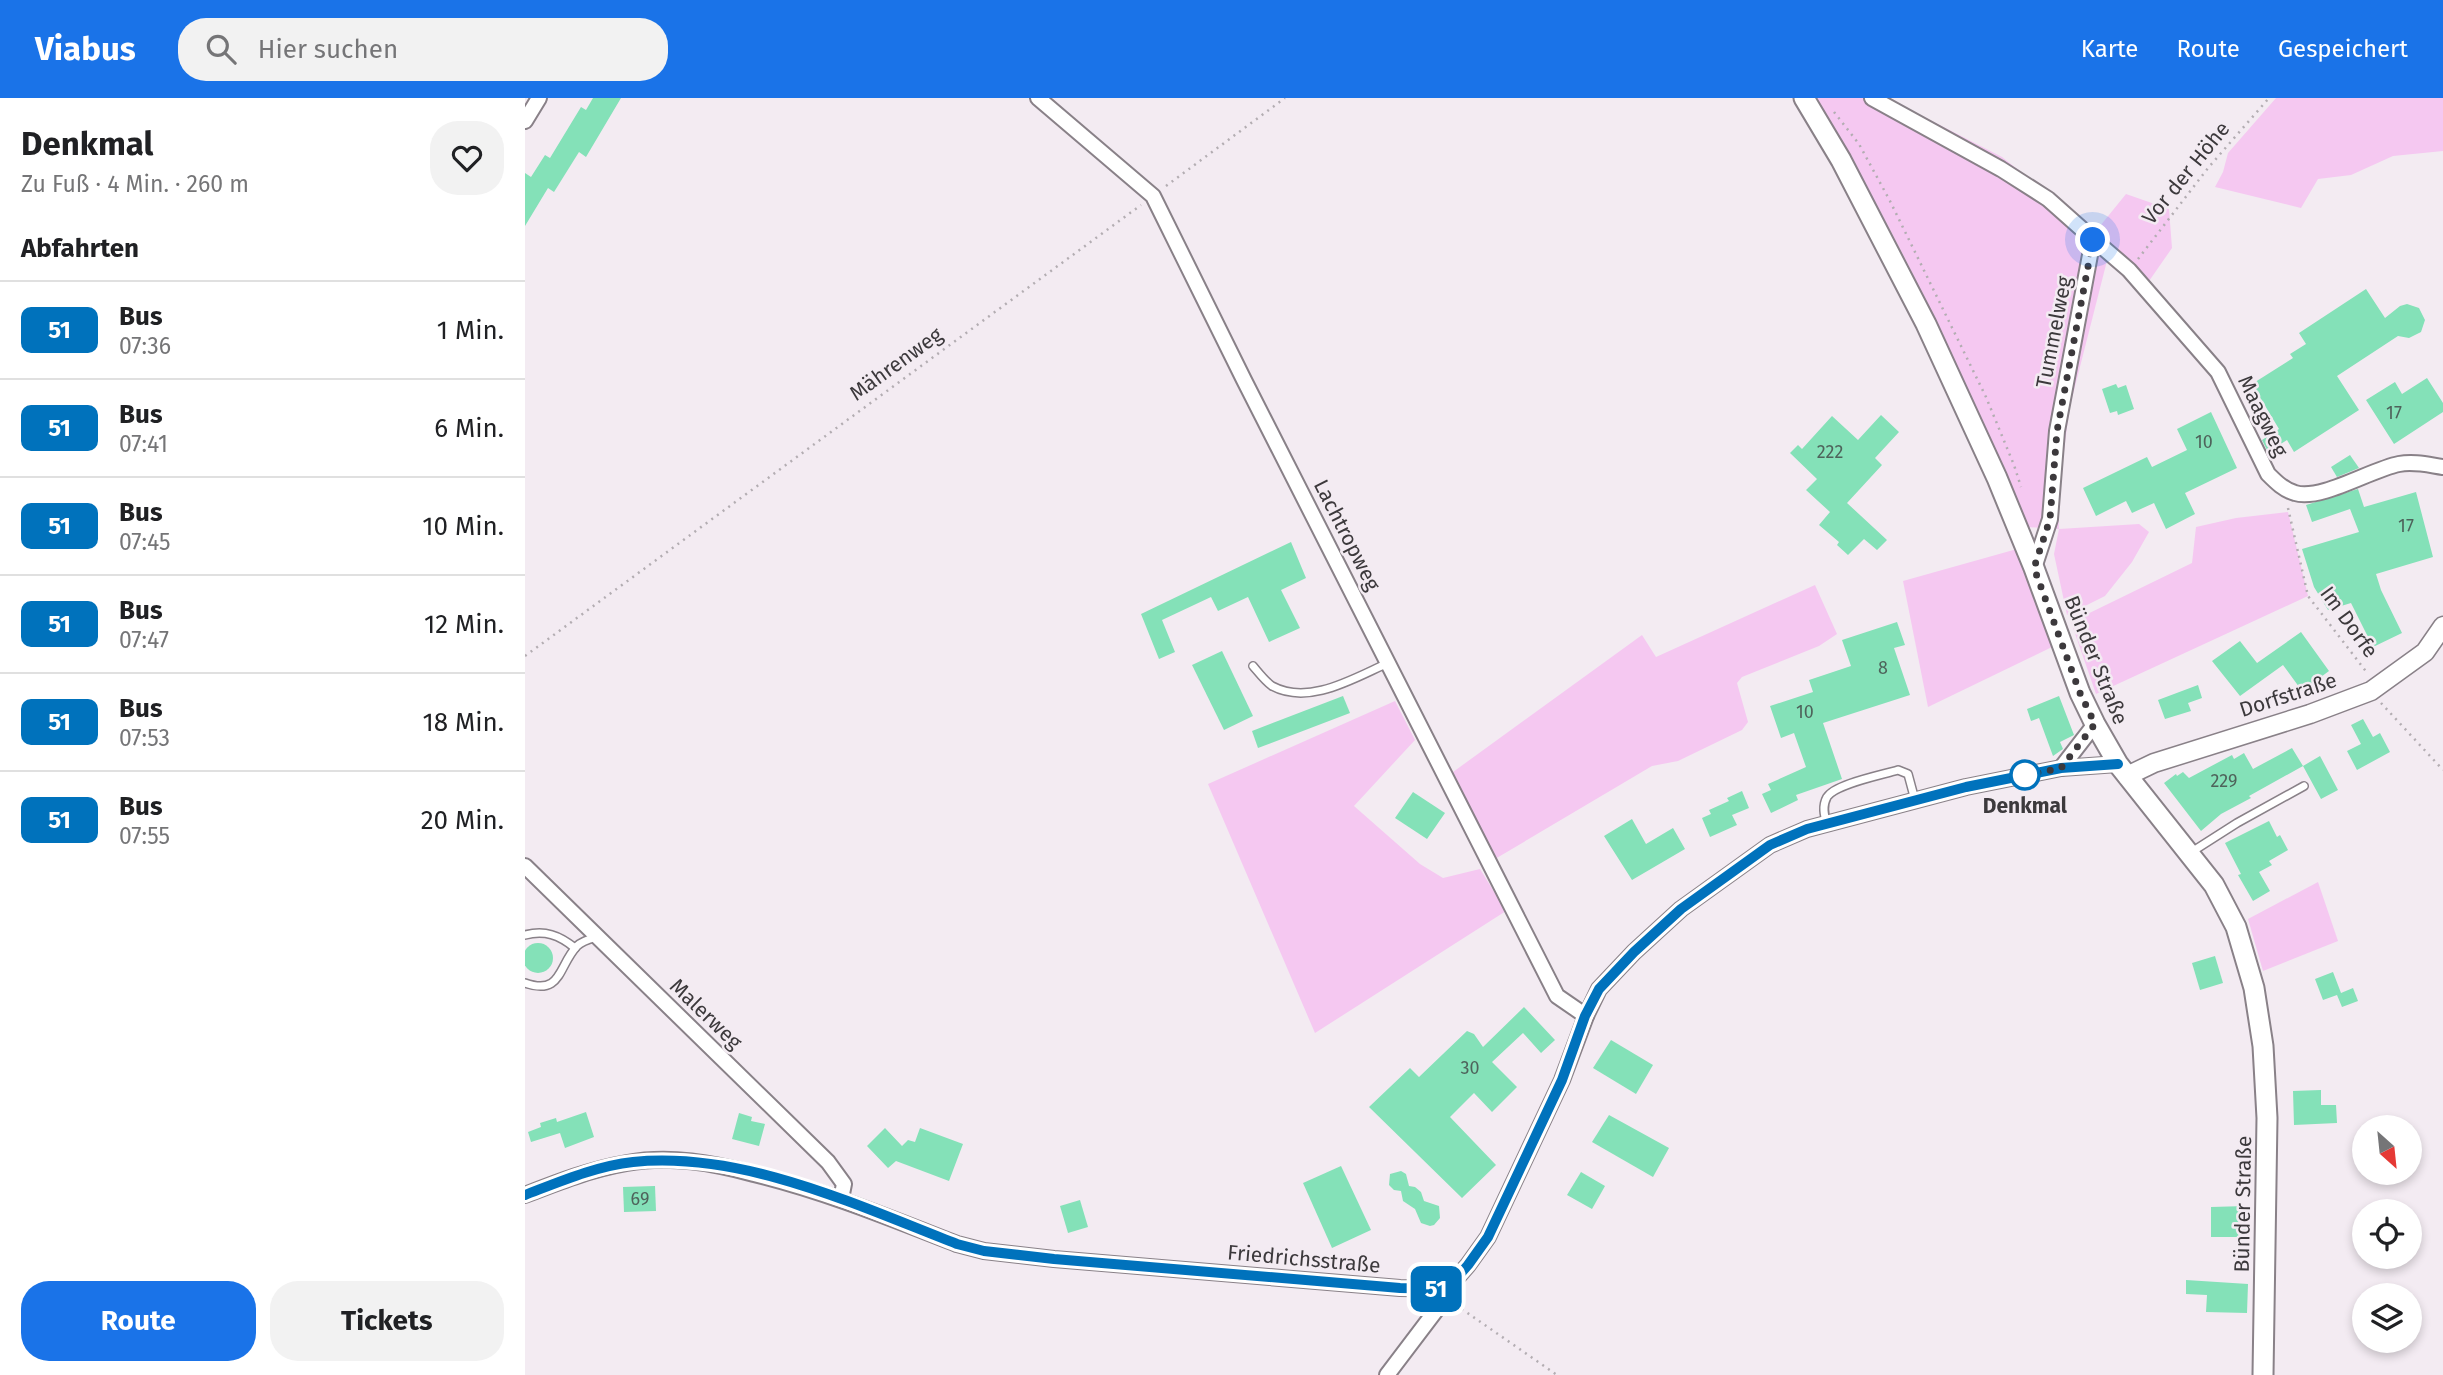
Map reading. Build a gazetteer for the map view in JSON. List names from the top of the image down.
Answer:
{
  "streets": {
    "main road": ["Bünder Straße"],
    "street": [
      "Tummelweg",
      "Maagweg",
      "Lachtropweg",
      "Dorfstraße",
      "Malerweg",
      "Friedrichsstraße"
    ],
    "path": ["Vor der Höhe", "Mährenweg", "Im Dorfe"]
  },
  "crossings": [
    ["Vor der Höhe", "Maagweg"],
    ["Tummelweg", "Maagweg"],
    ["Tummelweg", "Bünder Straße"],
    ["Mährenweg", "Lachtropweg"],
    ["Maagweg", "Im Dorfe"],
    ["Im Dorfe", "Dorfstraße"],
    ["Bünder Straße", "Dorfstraße"],
    ["Malerweg", "Friedrichsstraße"]
  ],
  "places": ["Denkmal"],
  "lines": ["bus line 51"],
  "house_numbers": [
    "17",
    "10",
    "222",
    "17",
    "8",
    "10",
    "229",
    "30",
    "69"
  ],
  "north": "bottom right",
  "page": {
    "header": "Viabus",
    "search": "Hier suchen",
    "nav": ["Karte", "Route", "Gespeichert"],
    "heading": [
      ["Denkmal", "Zu Fuß · 4 Min. · 260 m"],
      "Abfahrten"
    ],
    "on_map": "51",
    "list": [
      {
        "mark": "51",
        "name": "Bus",
        "note": "07:36",
        "value": "1 Min."
      },
      {
        "mark": "51",
        "name": "Bus",
        "note": "07:41",
        "value": "6 Min."
      },
      {
        "mark": "51",
        "name": "Bus",
        "note": "07:45",
        "value": "10 Min."
      },
      {
        "mark": "51",
        "name": "Bus",
        "note": "07:47",
        "value": "12 Min."
      },
      {
        "mark": "51",
        "name": "Bus",
        "note": "07:53",
        "value": "18 Min."
      },
      {
        "mark": "51",
        "name": "Bus",
        "note": "07:55",
        "value": "20 Min."
      }
    ],
    "buttons": ["Route", "Tickets"]
  }
}
